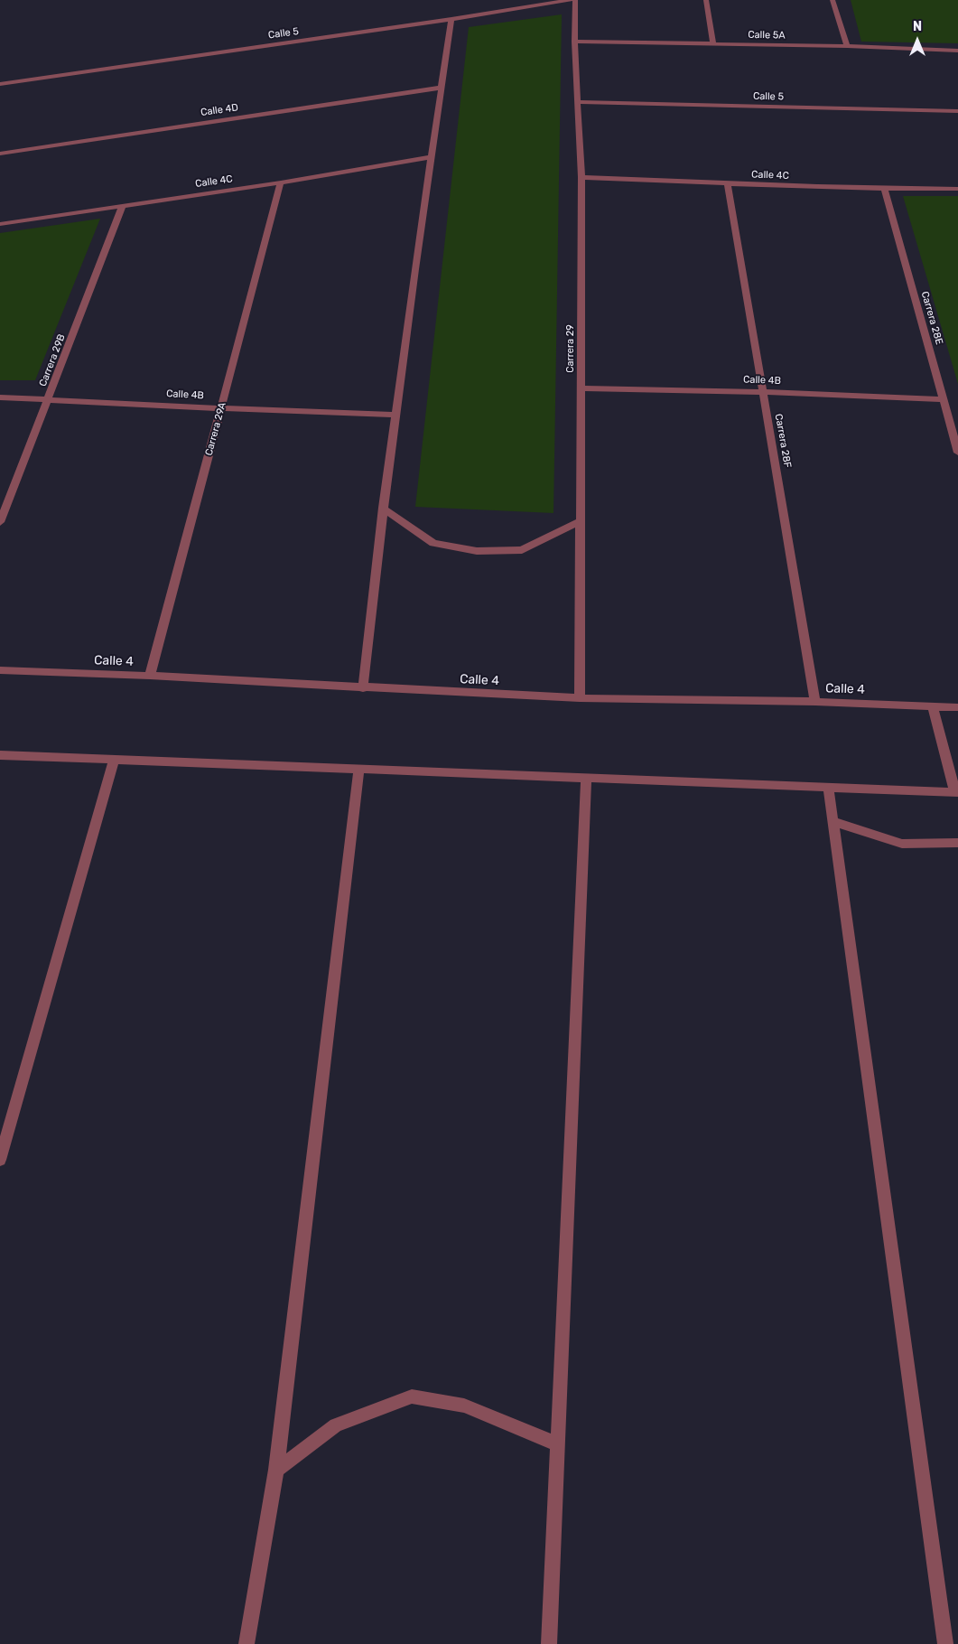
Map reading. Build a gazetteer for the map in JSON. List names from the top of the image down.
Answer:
{
  "streets": {
    "street": [
      "Calle 5",
      "Calle 5A",
      "Calle 4D",
      "Calle 4C",
      "Carrera 28E",
      "Carrera 29",
      "Carrera 29B",
      "Calle 4B",
      "Carrera 29A",
      "Carrera 28F",
      "Calle 4"
    ]
  },
  "crossings": [
    ["Calle 5", "Carrera 29"],
    ["Calle 5A", "Carrera 29"],
    ["Calle 4C", "Carrera 28E"],
    ["Calle 4C", "Carrera 29"],
    ["Calle 4C", "Carrera 29B"],
    ["Calle 4C", "Carrera 29A"],
    ["Calle 4C", "Carrera 28F"],
    ["Carrera 28E", "Calle 4B"],
    ["Carrera 29", "Calle 4B"],
    ["Carrera 29", "Calle 4"],
    ["Carrera 29B", "Calle 4B"],
    ["Calle 4B", "Carrera 29A"],
    ["Calle 4B", "Carrera 28F"],
    ["Carrera 29A", "Calle 4"],
    ["Carrera 28F", "Calle 4"]
  ],
  "north": "top"
}
